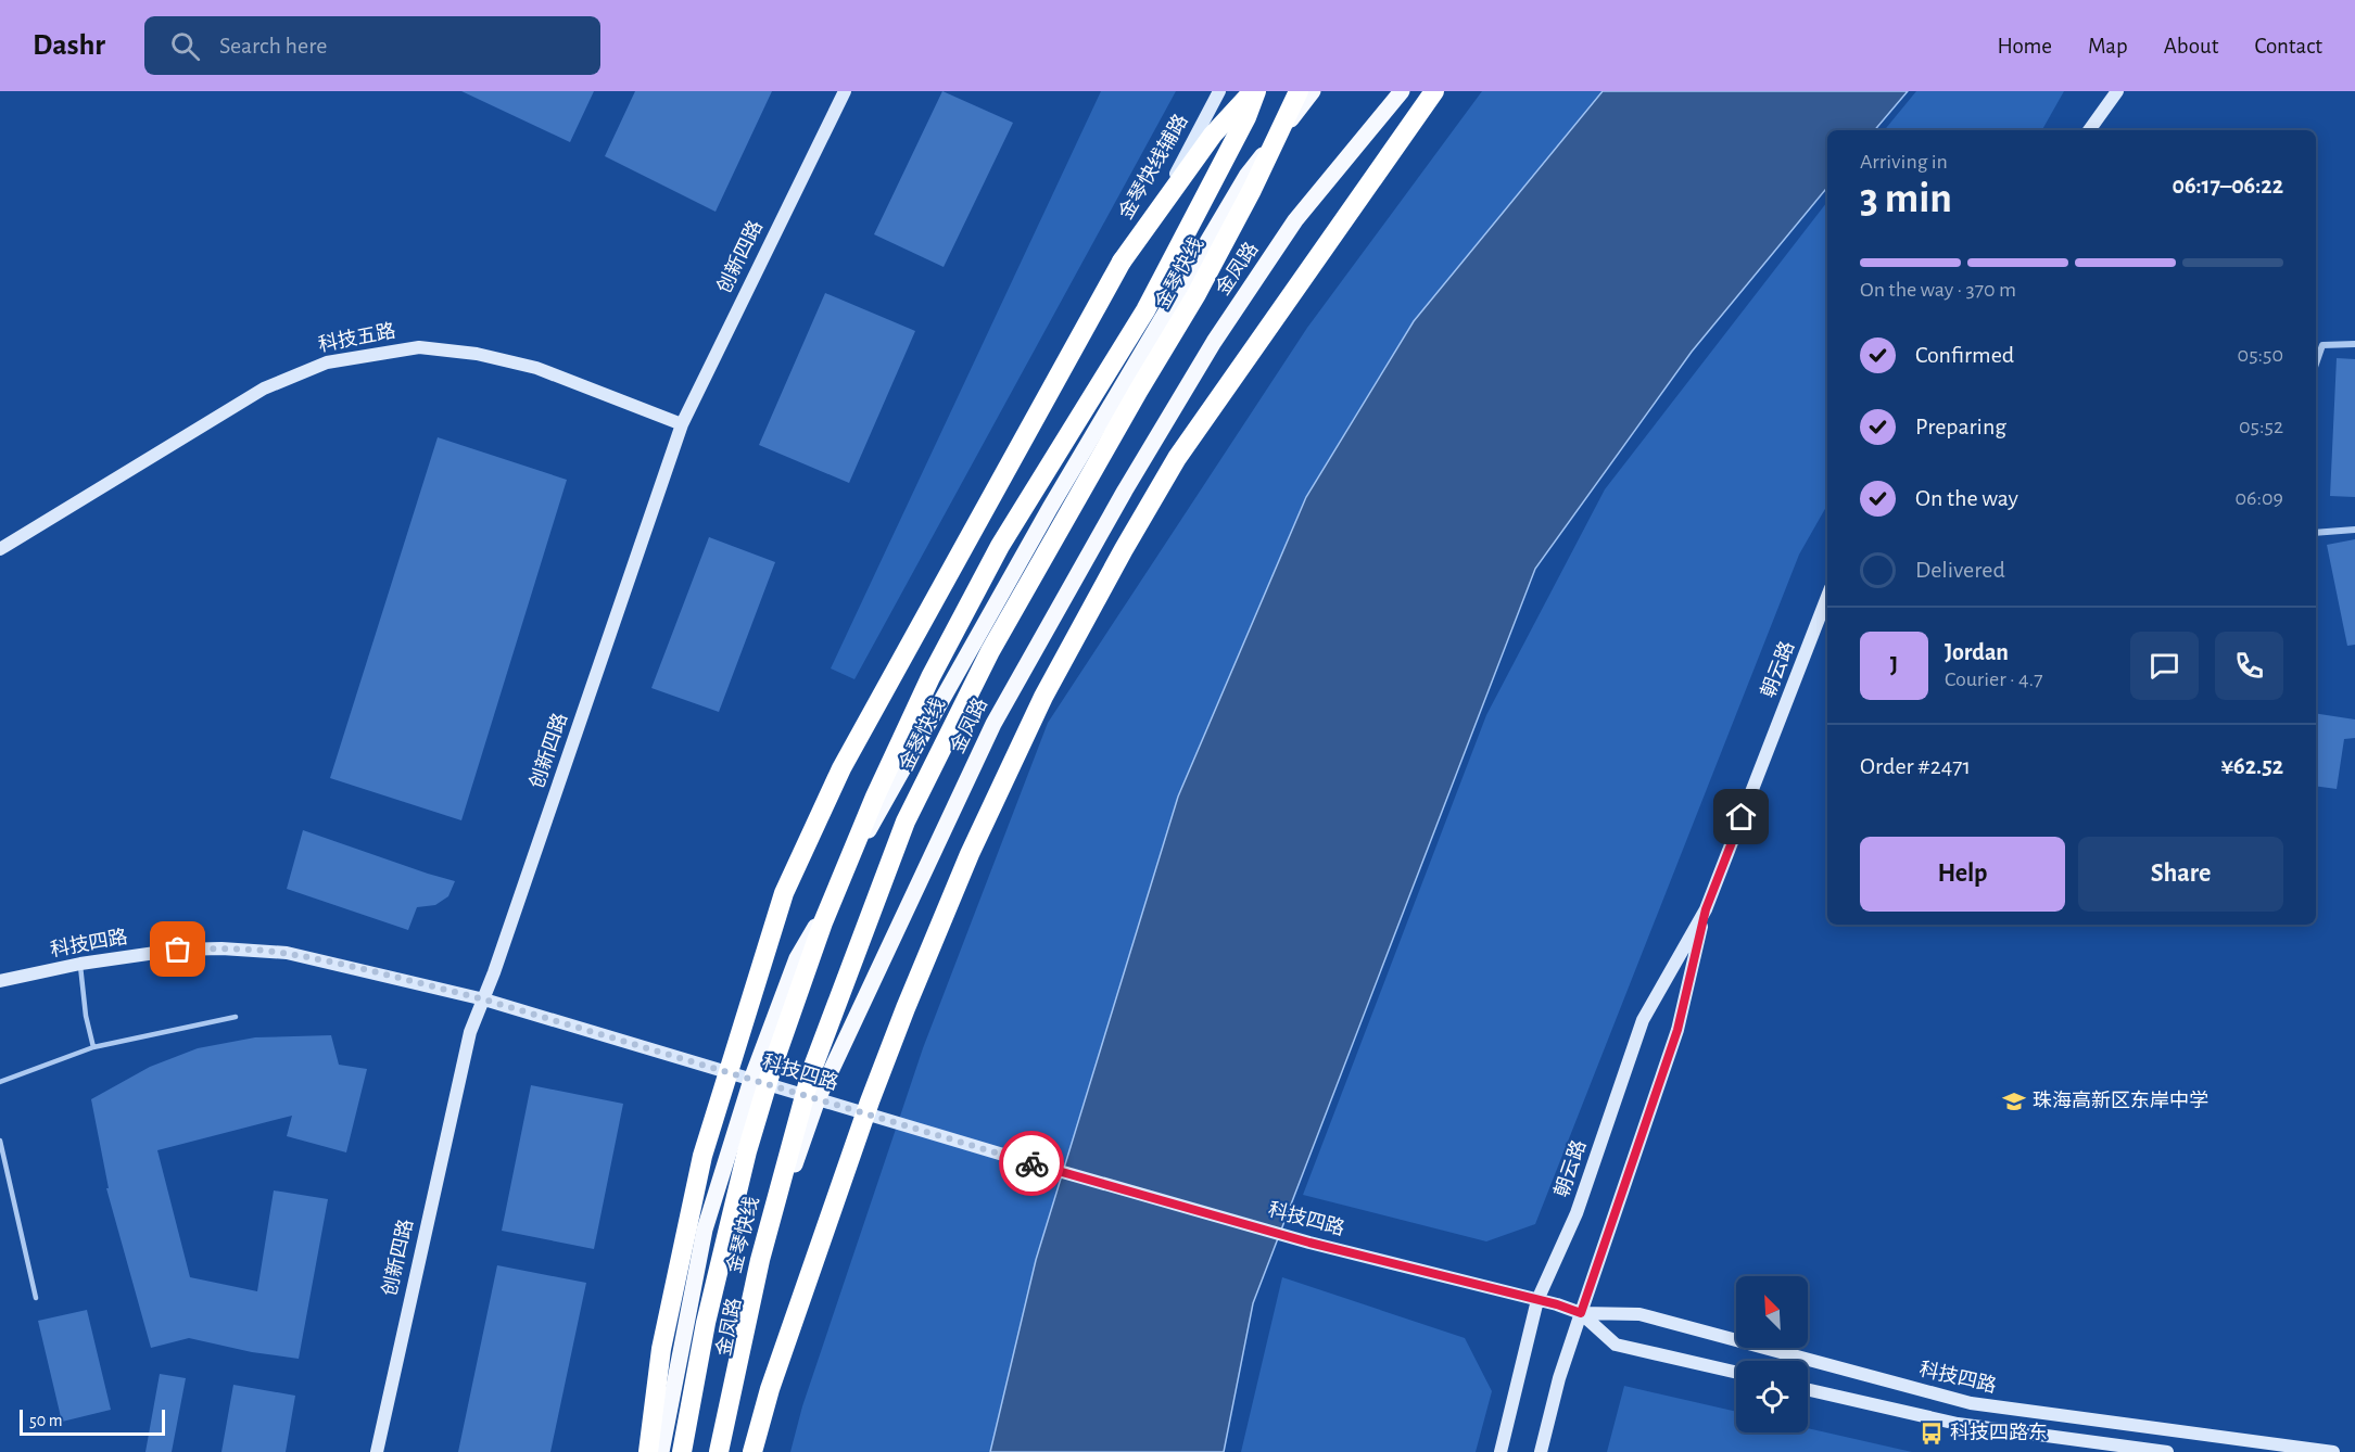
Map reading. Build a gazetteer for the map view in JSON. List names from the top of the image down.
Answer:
{
  "streets": {
    "highway": ["金琴快线"],
    "main road": ["金凤路"],
    "street": [
      "金琴快线辅路",
      "创新四路",
      "科技五路",
      "朝云路",
      "科技四路"
    ]
  },
  "crossings": [
    ["创新四路", "科技五路"],
    ["创新四路", "科技四路"],
    ["金凤路", "科技四路"],
    ["朝云路", "科技四路"]
  ],
  "places": {
    "school or university": ["珠海高新区东岸中学"],
    "bus stop": ["科技四路东"]
  },
  "scale_bar": "50 m",
  "north": "top left",
  "page": {
    "header": "Dashr",
    "search": "Search here",
    "nav": [
      "Home",
      "Map",
      "About",
      "Contact"
    ],
    "heading": ["3 min", "Arriving in", "06:17–06:22"],
    "panel": [
      "Jordan",
      "Courier · 4.7",
      "Order #2471",
      "¥62.52"
    ],
    "bar": "On the way · 370 m",
    "list": [
      ["Confirmed", "05:50"],
      ["Preparing", "05:52"],
      ["On the way", "06:09"],
      "Delivered"
    ],
    "round": "J",
    "buttons": ["Help", "Share"],
    "scale": "50 m"
  }
}
